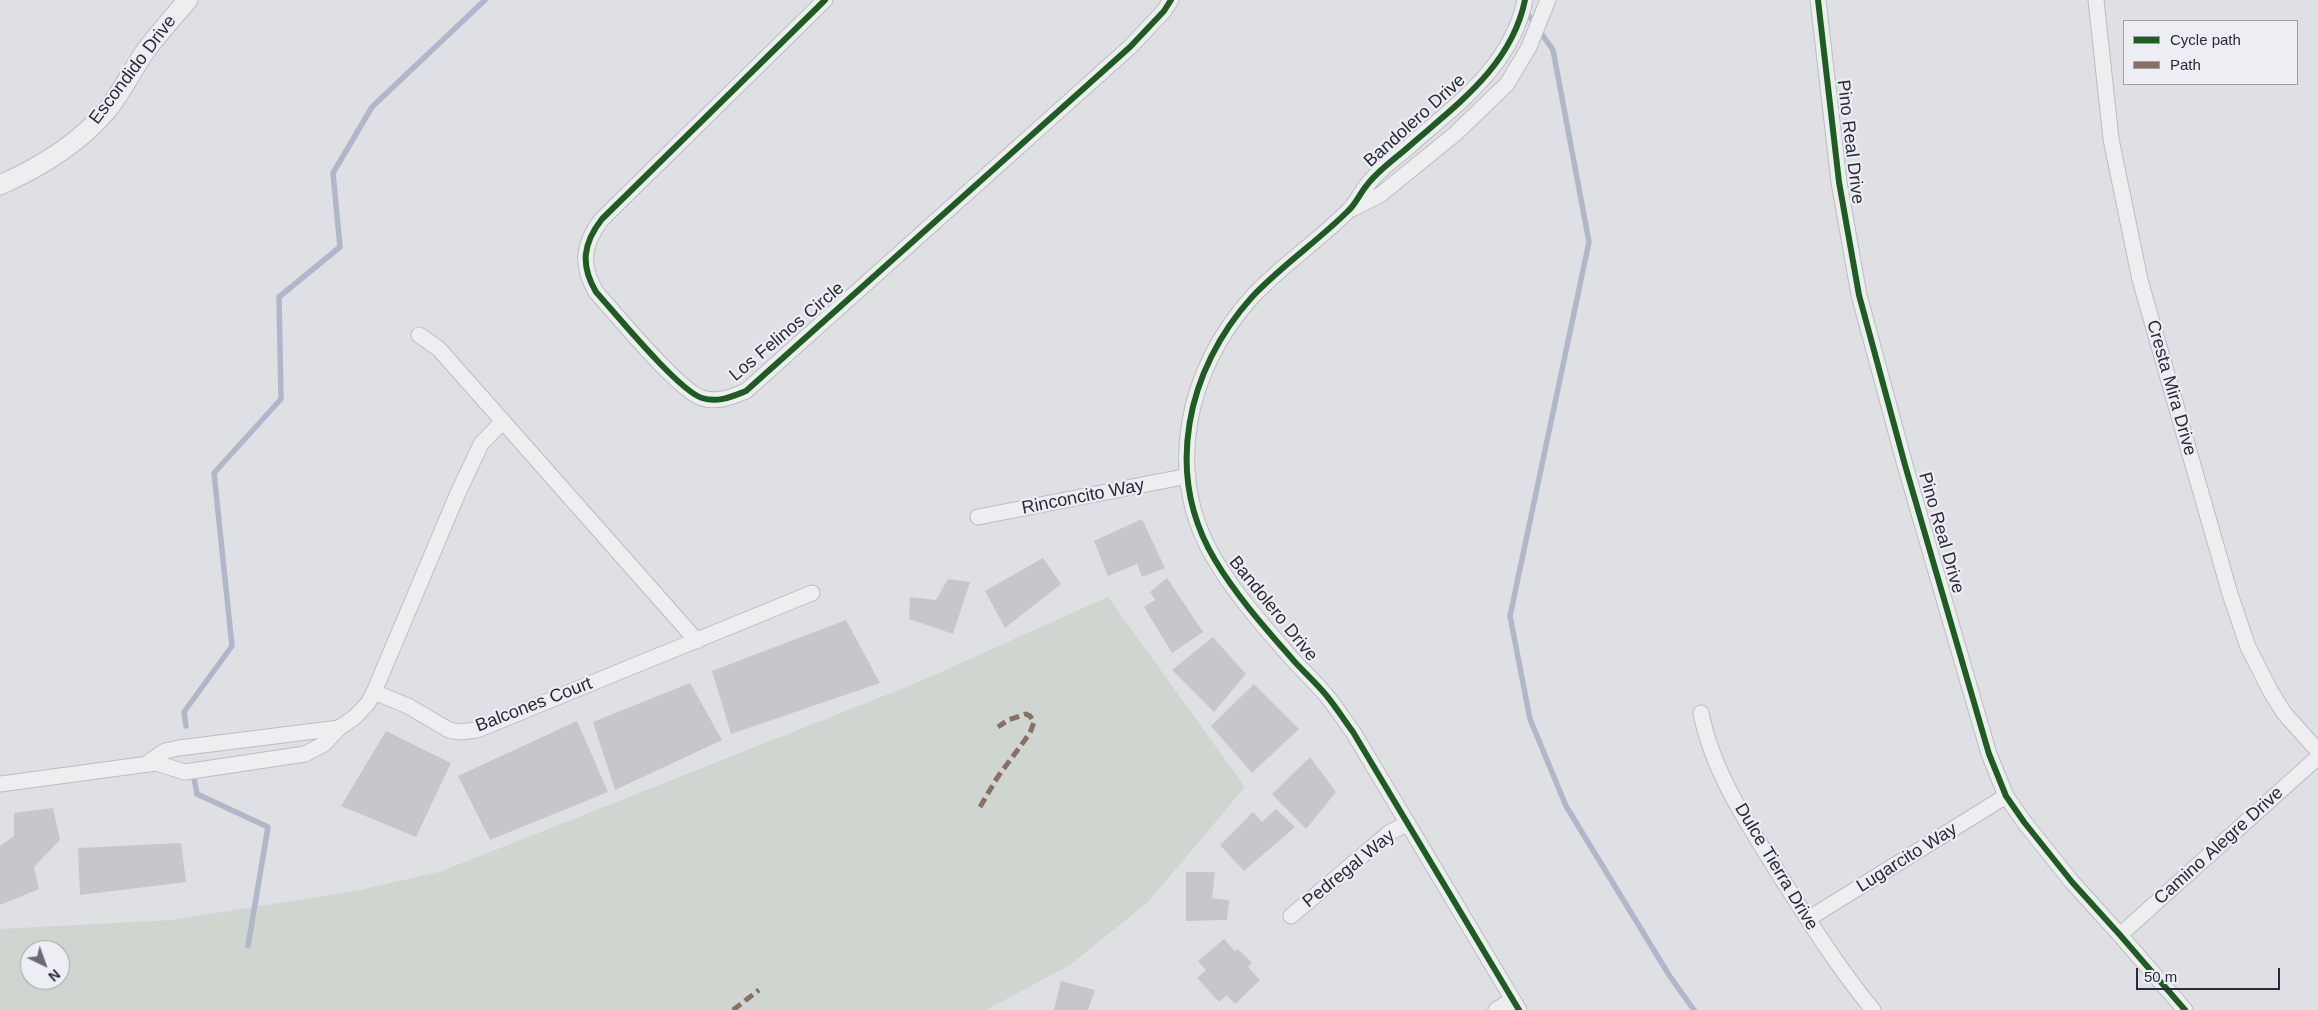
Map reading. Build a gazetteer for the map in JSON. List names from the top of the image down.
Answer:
{
  "streets": {
    "street": [
      "Escondido Drive",
      "Bandolero Drive",
      "Pino Real Drive",
      "Los Felinos Circle",
      "Cresta Mira Drive",
      "Rinconcito Way",
      "Balcones Court",
      "Camino Alegre Drive",
      "Lugarcito Way",
      "Dulce Tierra Drive",
      "Pedregal Way"
    ]
  },
  "crossings": [
    ["Bandolero Drive", "Rinconcito Way"],
    ["Bandolero Drive", "Pedregal Way"],
    ["Pino Real Drive", "Camino Alegre Drive"],
    ["Pino Real Drive", "Lugarcito Way"],
    ["Lugarcito Way", "Dulce Tierra Drive"]
  ],
  "legend": ["Cycle path", "Path"],
  "scale_bar": "50 m",
  "north": "bottom right"
}
